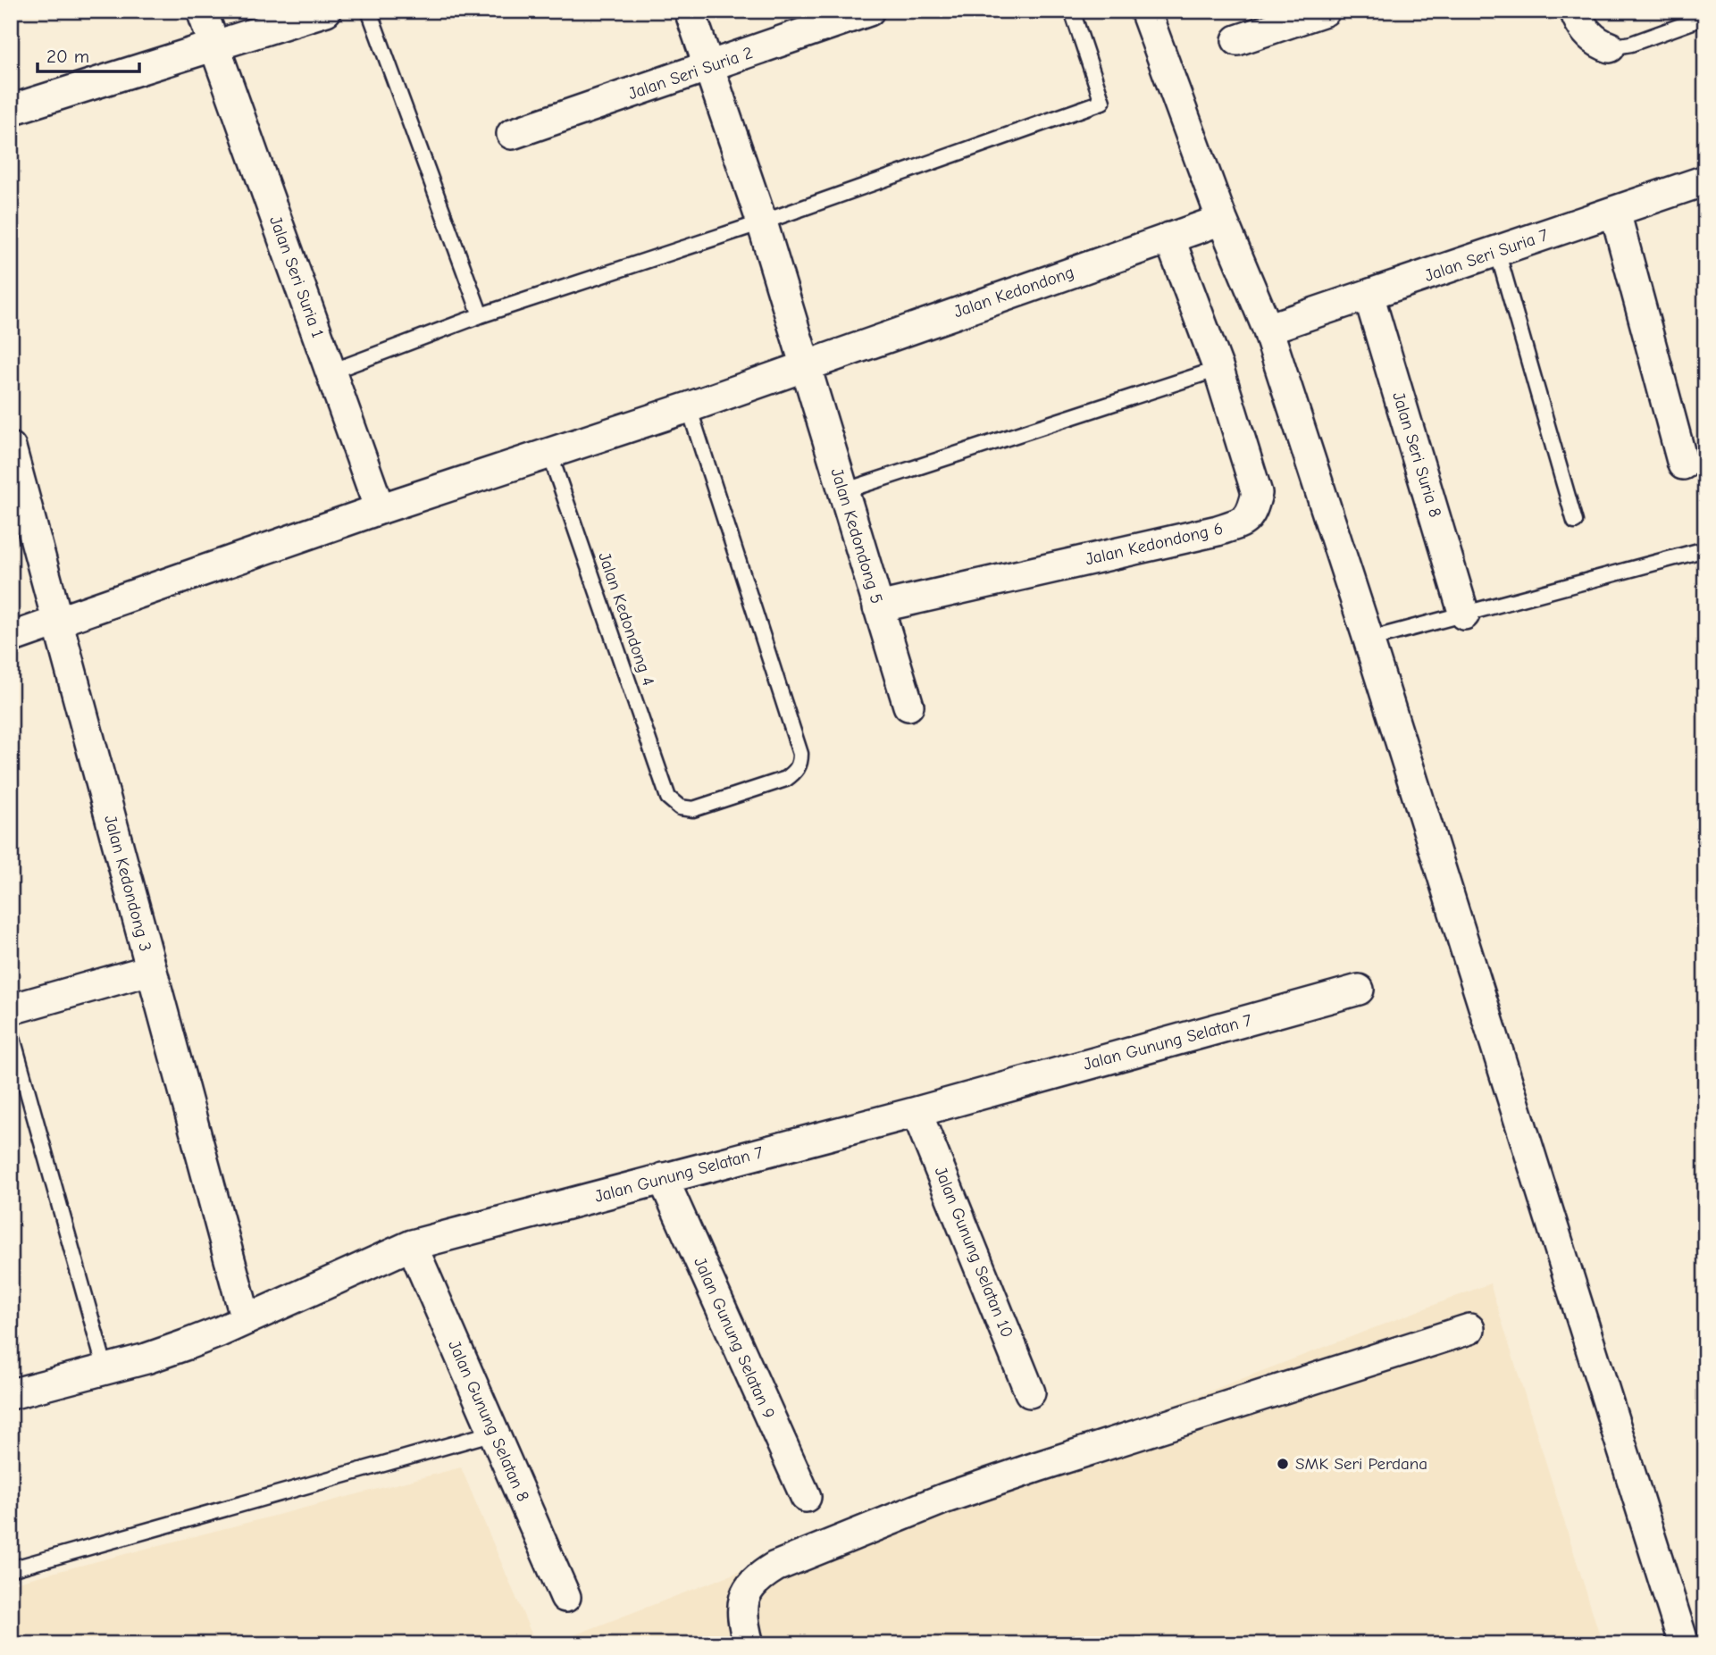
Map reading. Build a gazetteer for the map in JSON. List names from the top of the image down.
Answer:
{
  "streets": {
    "street": [
      "Jalan Seri Suria 2",
      "Jalan Seri Suria 7",
      "Jalan Seri Suria 1",
      "Jalan Kedondong",
      "Jalan Seri Suria 8",
      "Jalan Kedondong 5",
      "Jalan Kedondong 6",
      "Jalan Kedondong 3",
      "Jalan Gunung Selatan 7",
      "Jalan Gunung Selatan 10",
      "Jalan Gunung Selatan 9",
      "Jalan Gunung Selatan 8"
    ],
    "lane": ["Jalan Kedondong 4"]
  },
  "crossings": [
    ["Jalan Seri Suria 2", "Jalan Kedondong 5"],
    ["Jalan Seri Suria 7", "Jalan Seri Suria 8"],
    ["Jalan Seri Suria 1", "Jalan Kedondong"],
    ["Jalan Kedondong", "Jalan Kedondong 5"],
    ["Jalan Kedondong", "Jalan Kedondong 6"],
    ["Jalan Kedondong", "Jalan Kedondong 4"],
    ["Jalan Kedondong", "Jalan Kedondong 3"],
    ["Jalan Kedondong 5", "Jalan Kedondong 6"],
    ["Jalan Kedondong 3", "Jalan Gunung Selatan 7"],
    ["Jalan Gunung Selatan 7", "Jalan Gunung Selatan 10"],
    ["Jalan Gunung Selatan 7", "Jalan Gunung Selatan 9"],
    ["Jalan Gunung Selatan 7", "Jalan Gunung Selatan 8"]
  ],
  "places": ["SMK Seri Perdana"],
  "scale_bar": "20 m"
}
